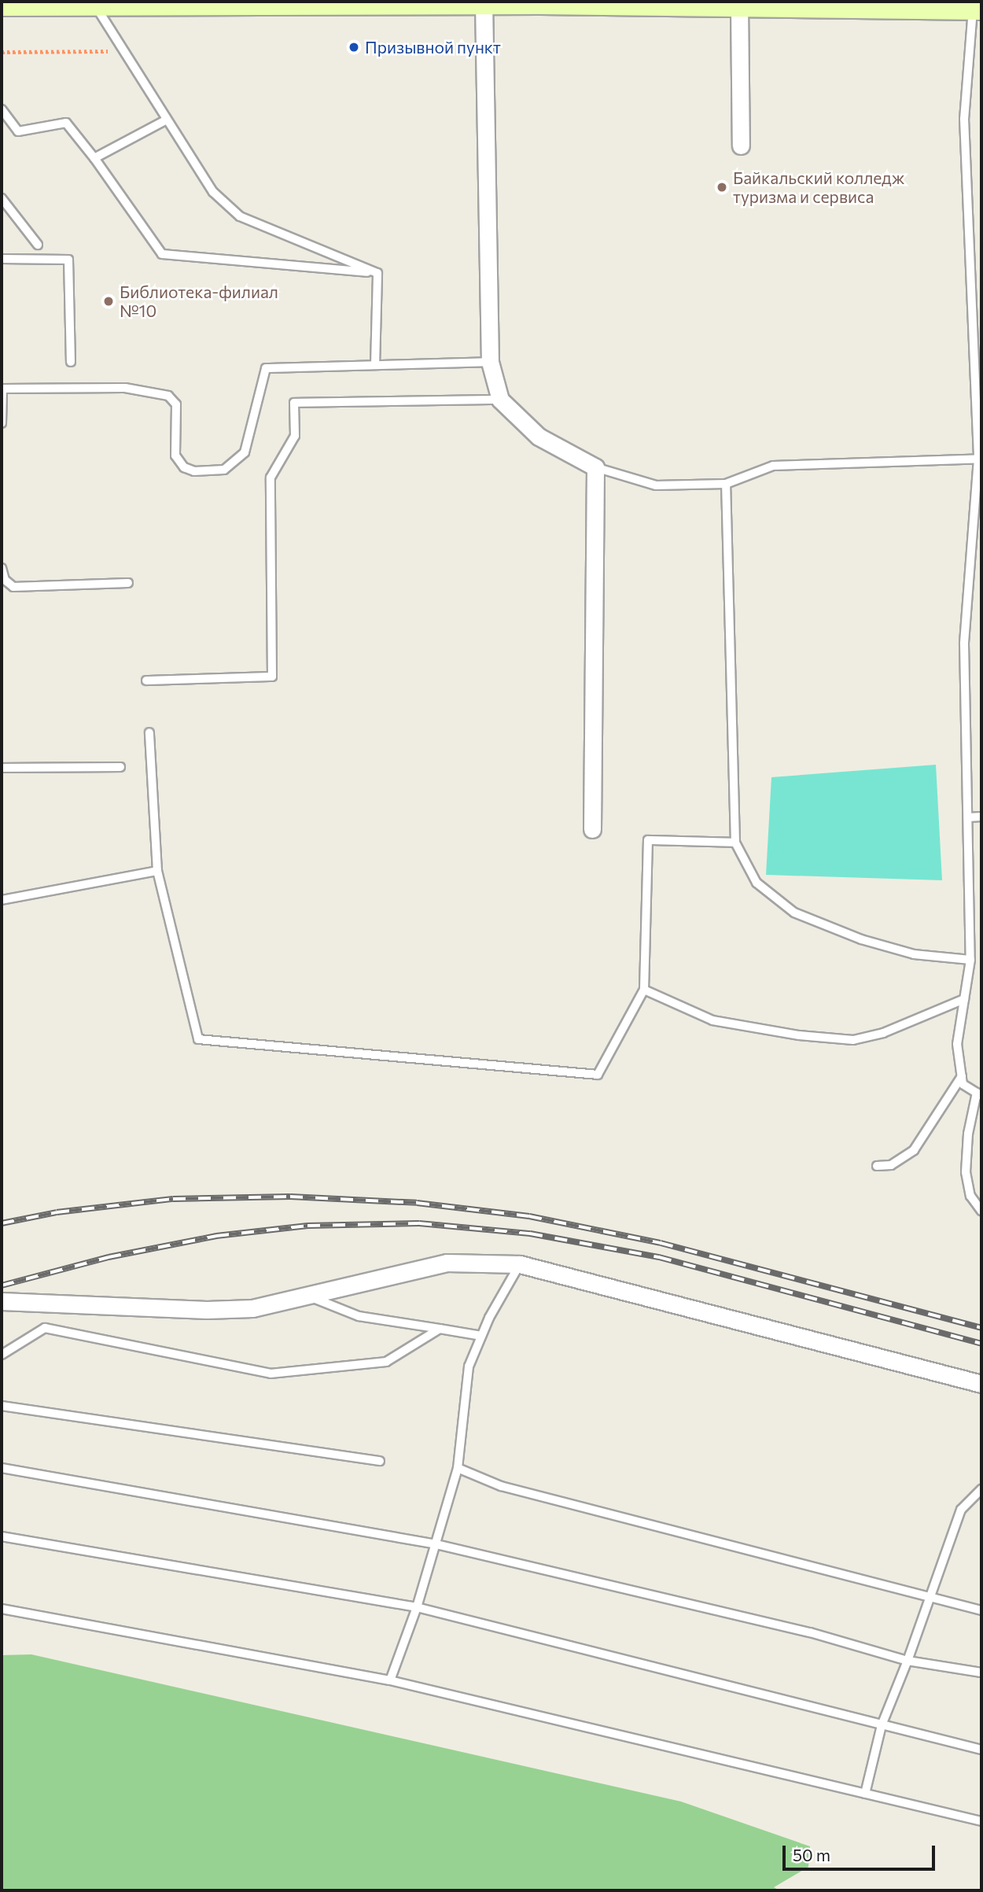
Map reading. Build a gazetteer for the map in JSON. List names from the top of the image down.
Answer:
{
  "places": ["Призывной пункт", "Байкальский колледж туризма и сервиса", "Библиотека-филиал №10"],
  "scale_bar": "50 m"
}
